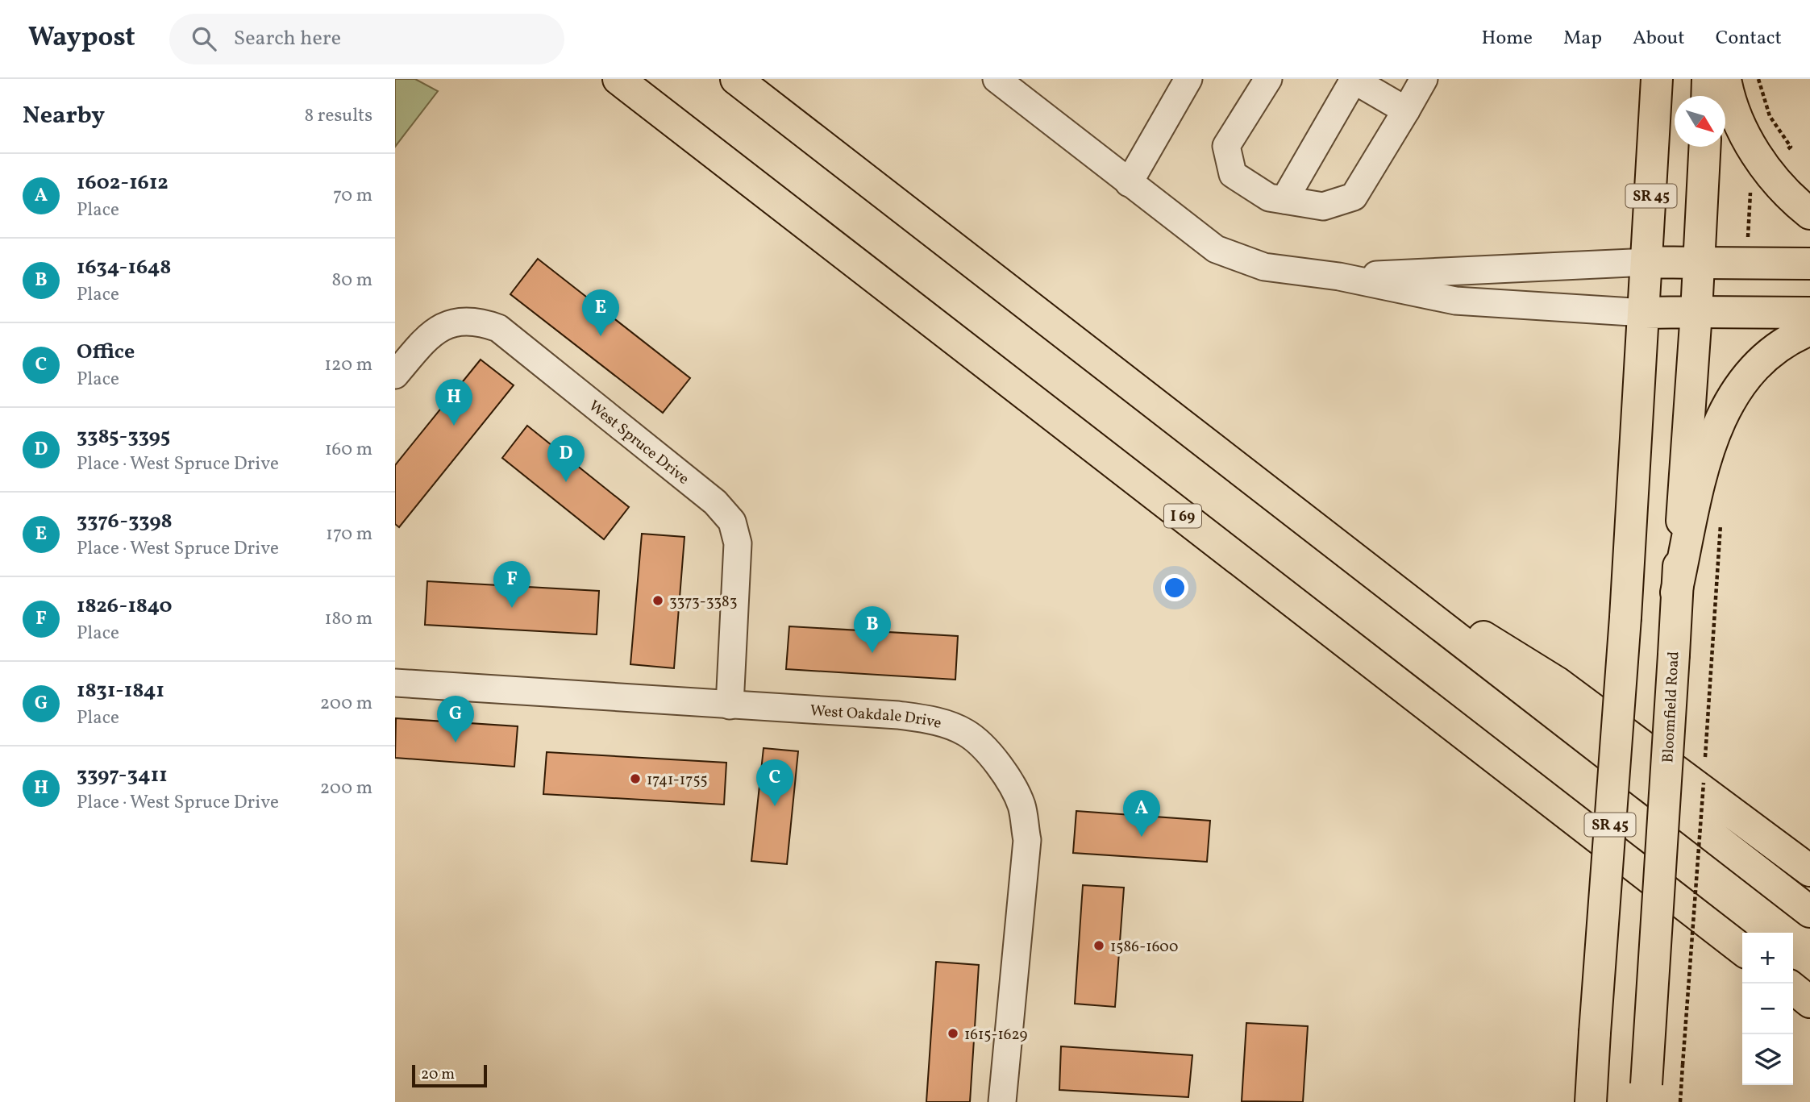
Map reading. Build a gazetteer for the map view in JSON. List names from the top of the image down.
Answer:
{
  "streets": {
    "main road": ["SR 45", "I 69", "Bloomfield Road"],
    "street": ["West Spruce Drive", "West Oakdale Drive"]
  },
  "crossings": [
    ["West Spruce Drive", "West Oakdale Drive"]
  ],
  "places": [
    "3373-3383",
    "1741-1755",
    "1586-1600",
    "1615-1629"
  ],
  "scale_bar": "20 m",
  "north": "bottom right",
  "page": {
    "header": "Waypost",
    "search": "Search here",
    "nav": [
      "Home",
      "Map",
      "About",
      "Contact"
    ],
    "heading": ["Nearby", "8 results"],
    "list": [
      {
        "mark": "A",
        "name": "1602-1612",
        "note": "Place",
        "value": "70 m"
      },
      {
        "mark": "B",
        "name": "1634-1648",
        "note": "Place",
        "value": "80 m"
      },
      {
        "mark": "C",
        "name": "Office",
        "note": "Place",
        "value": "120 m"
      },
      {
        "mark": "D",
        "name": "3385-3395",
        "note": "Place · West Spruce Drive",
        "value": "160 m"
      },
      {
        "mark": "E",
        "name": "3376-3398",
        "note": "Place · West Spruce Drive",
        "value": "170 m"
      },
      {
        "mark": "F",
        "name": "1826-1840",
        "note": "Place",
        "value": "180 m"
      },
      {
        "mark": "G",
        "name": "1831-1841",
        "note": "Place",
        "value": "200 m"
      },
      {
        "mark": "H",
        "name": "3397-3411",
        "note": "Place · West Spruce Drive",
        "value": "200 m"
      }
    ],
    "pins": [
      "E",
      "H",
      "D",
      "F",
      "B",
      "G",
      "C",
      "A"
    ],
    "map_buttons": ["+", "−"],
    "scale": "20 m"
  }
}
